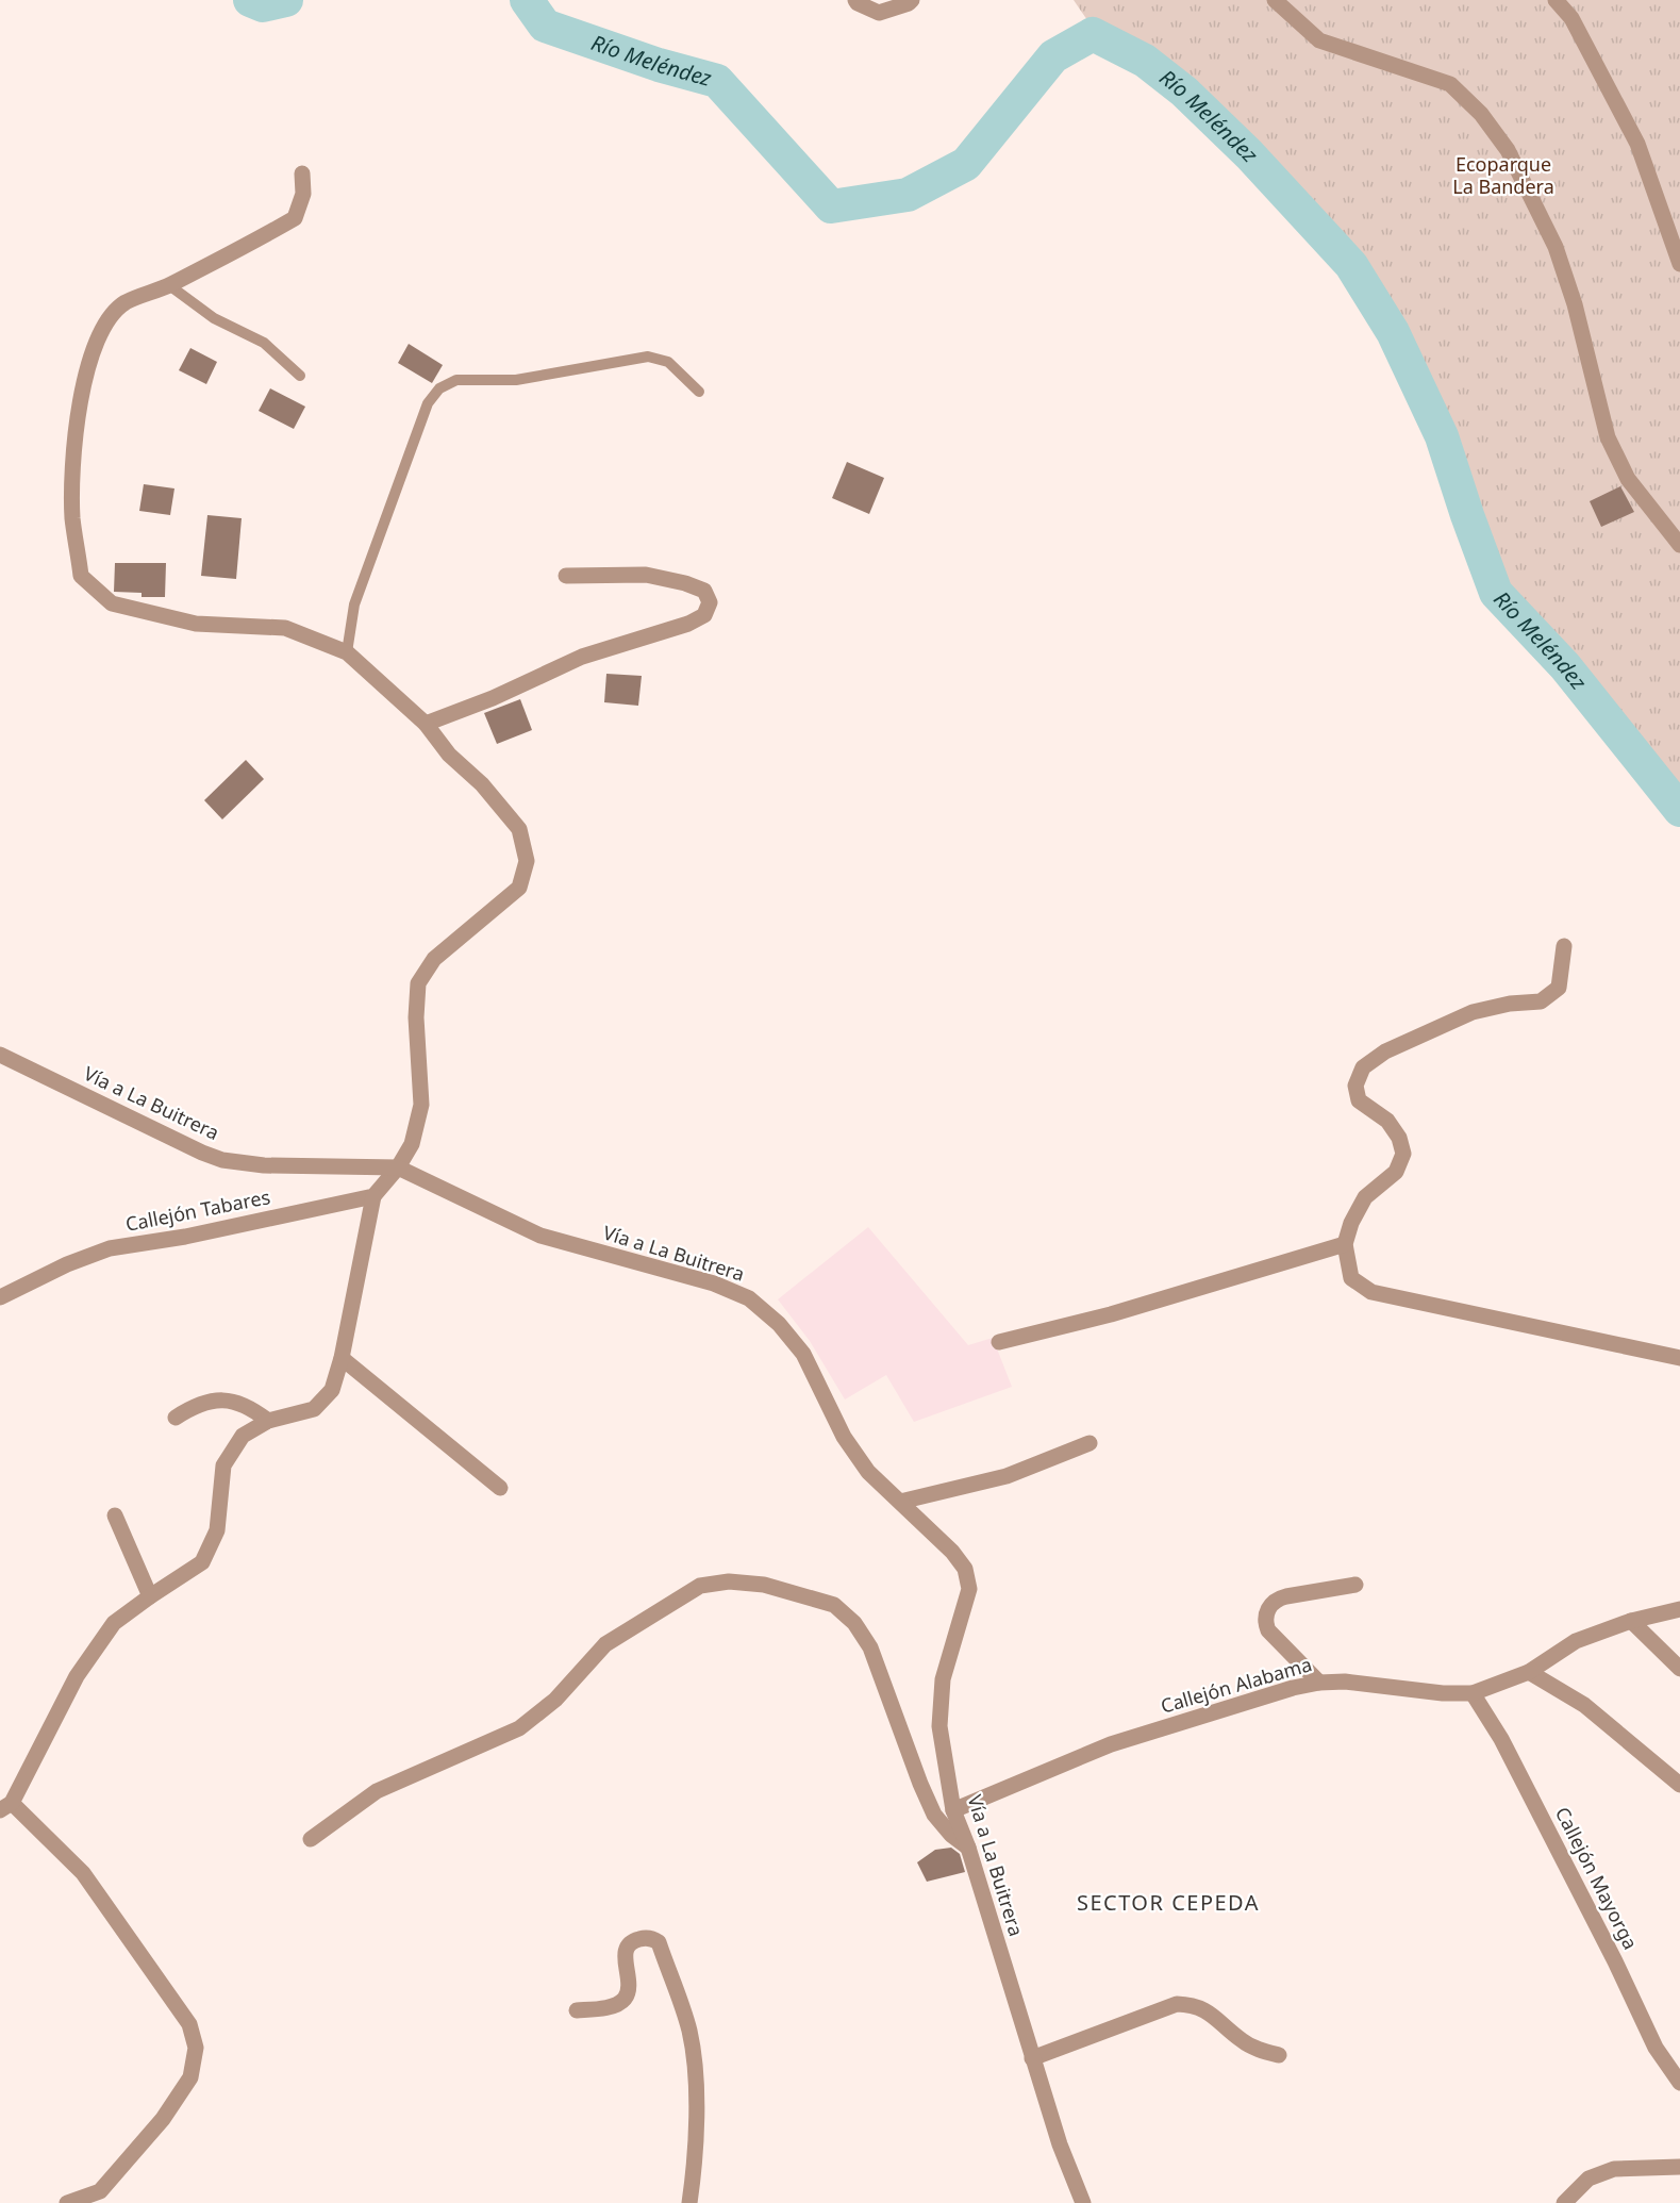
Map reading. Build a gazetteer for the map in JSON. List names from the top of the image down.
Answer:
{
  "streets": {
    "street": [
      "Vía a La Buitrera",
      "Callejón Tabares",
      "Callejón Alabama",
      "Callejón Mayorga"
    ]
  },
  "crossings": [
    ["Vía a La Buitrera", "Callejón Alabama"],
    ["Callejón Alabama", "Callejón Mayorga"]
  ],
  "districts": ["SECTOR CEPEDA"],
  "water": ["Río Meléndez"],
  "parks": ["Ecoparque La Bandera"]
}
